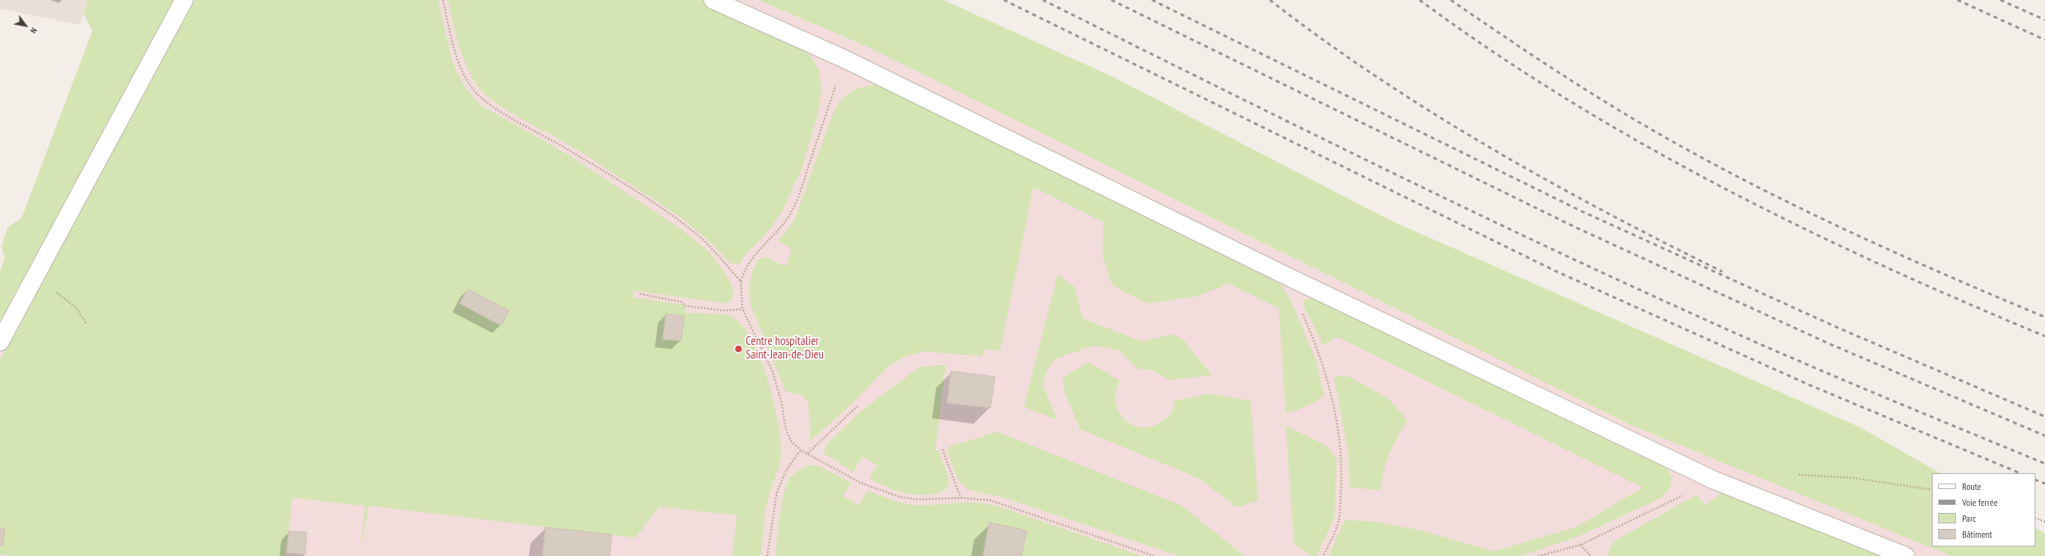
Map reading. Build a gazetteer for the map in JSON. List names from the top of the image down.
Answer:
{
  "places": ["Centre hospitalier Saint-Jean-de-Dieu"],
  "legend": [
    "Route",
    "Voie ferrée",
    "Parc",
    "Bâtiment"
  ],
  "north": "bottom right"
}
